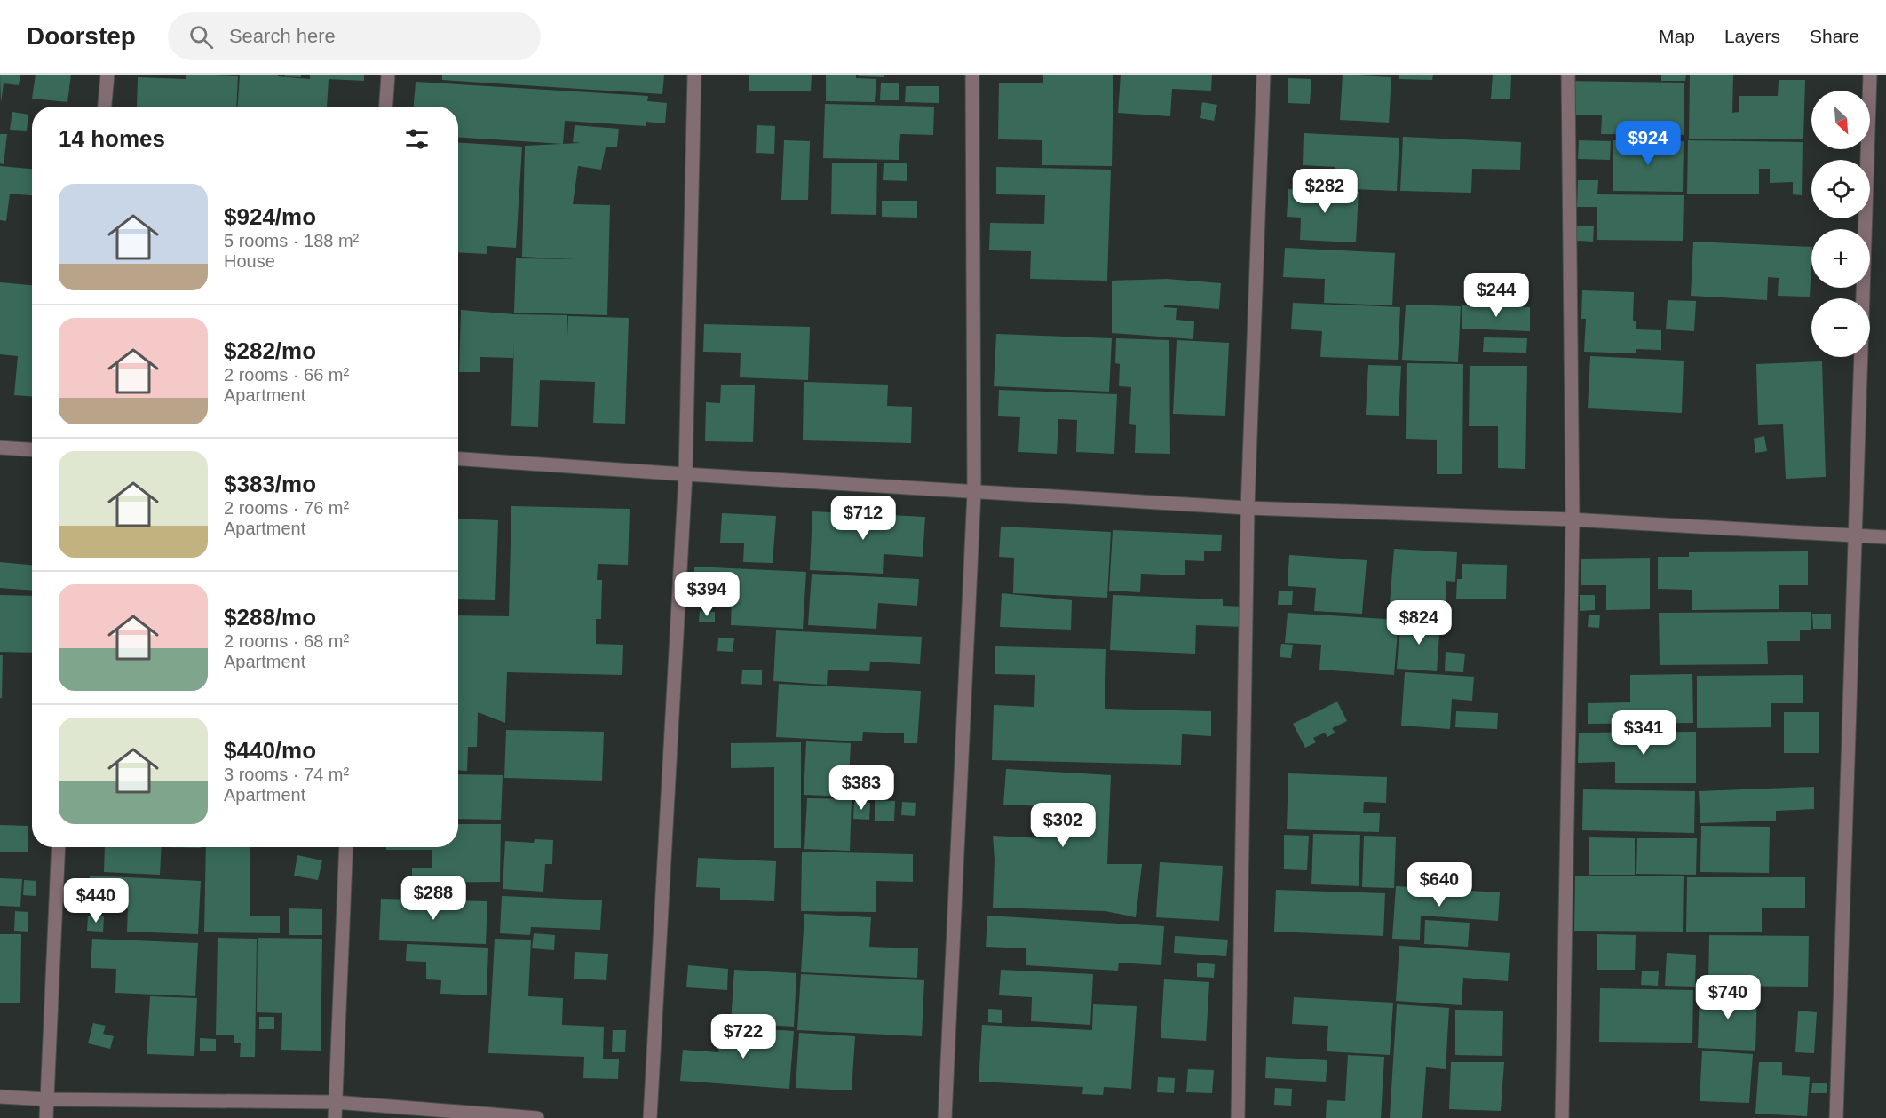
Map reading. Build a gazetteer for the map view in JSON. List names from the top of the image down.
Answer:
{
  "north": "bottom right",
  "page": {
    "header": "Doorstep",
    "search": "Search here",
    "nav": ["Map", "Layers", "Share"],
    "map_buttons": ["+", "−"],
    "heading": "14 homes",
    "price": [
      "$924",
      "$282",
      "$244",
      "$712",
      "$394",
      "$824",
      "$341",
      "$383",
      "$302",
      "$640",
      "$288",
      "$440",
      "$740",
      "$722"
    ],
    "list": [
      {
        "name": "$924/mo",
        "note": "5 rooms · 188 m² · House"
      },
      {
        "name": "$282/mo",
        "note": "2 rooms · 66 m² · Apartment"
      },
      {
        "name": "$383/mo",
        "note": "2 rooms · 76 m² · Apartment"
      },
      {
        "name": "$288/mo",
        "note": "2 rooms · 68 m² · Apartment"
      },
      {
        "name": "$440/mo",
        "note": "3 rooms · 74 m² · Apartment"
      }
    ]
  }
}
